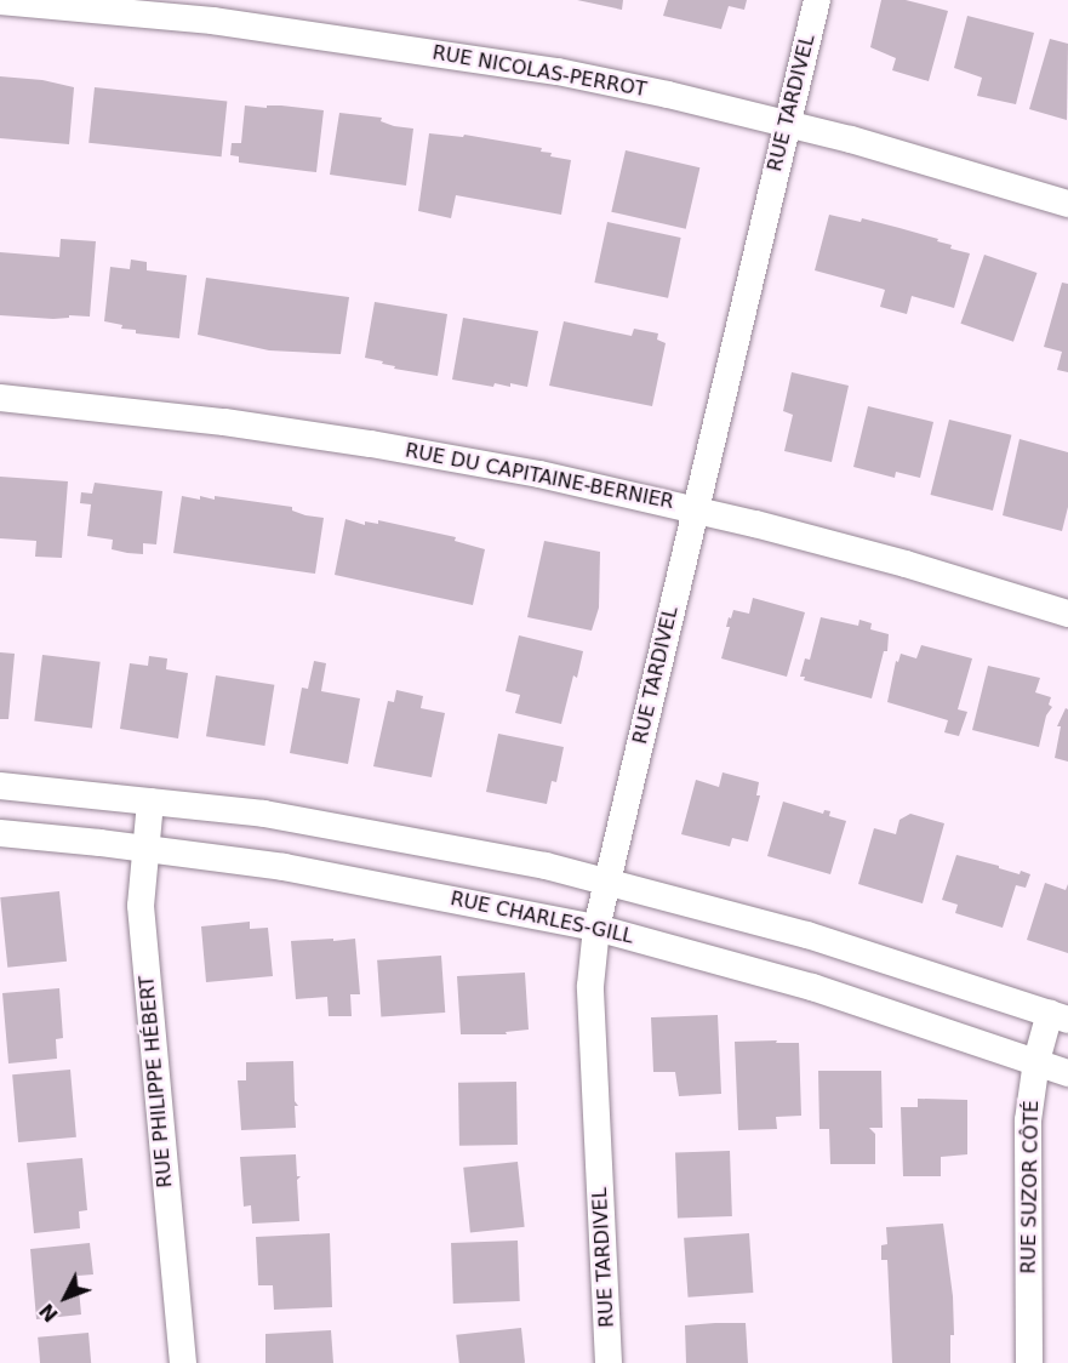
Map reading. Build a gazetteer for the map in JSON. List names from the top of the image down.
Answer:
{
  "streets": {
    "street": [
      "RUE NICOLAS-PERROT",
      "RUE TARDIVEL",
      "RUE DU CAPITAINE-BERNIER",
      "RUE CHARLES-GILL",
      "RUE PHILIPPE HÉBERT",
      "RUE SUZOR CÔTÉ"
    ]
  },
  "crossings": [
    ["RUE NICOLAS-PERROT", "RUE TARDIVEL"],
    ["RUE TARDIVEL", "RUE DU CAPITAINE-BERNIER"],
    ["RUE TARDIVEL", "RUE CHARLES-GILL"],
    ["RUE CHARLES-GILL", "RUE PHILIPPE HÉBERT"],
    ["RUE CHARLES-GILL", "RUE SUZOR CÔTÉ"]
  ],
  "north": "bottom left"
}
